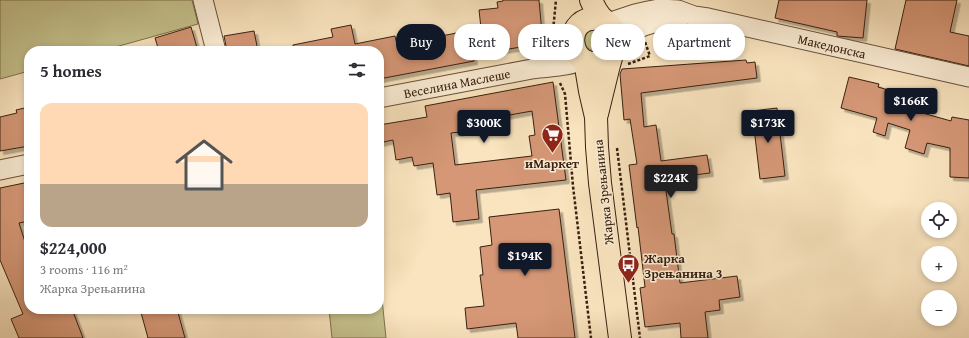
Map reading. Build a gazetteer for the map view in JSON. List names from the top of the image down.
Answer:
{
  "streets": {
    "main road": ["Жарка Зрењанина"],
    "street": ["Македонска", "Веселина Маслеше"]
  },
  "places": {
    "supermarket": ["иМаркет"],
    "bus stop": ["Жарка Зрењанина 3"]
  },
  "page": {
    "chip": [
      "Buy",
      "Rent",
      "Filters",
      "New",
      "Apartment"
    ],
    "heading": "5 homes",
    "price": [
      "$166K",
      "$300K",
      "$173K",
      "$224K",
      "$194K"
    ],
    "list": [
      {
        "name": "$224,000",
        "note": "3 rooms · 116 m² · Жарка Зрењанина"
      }
    ],
    "map_buttons": ["+", "−"]
  }
}
